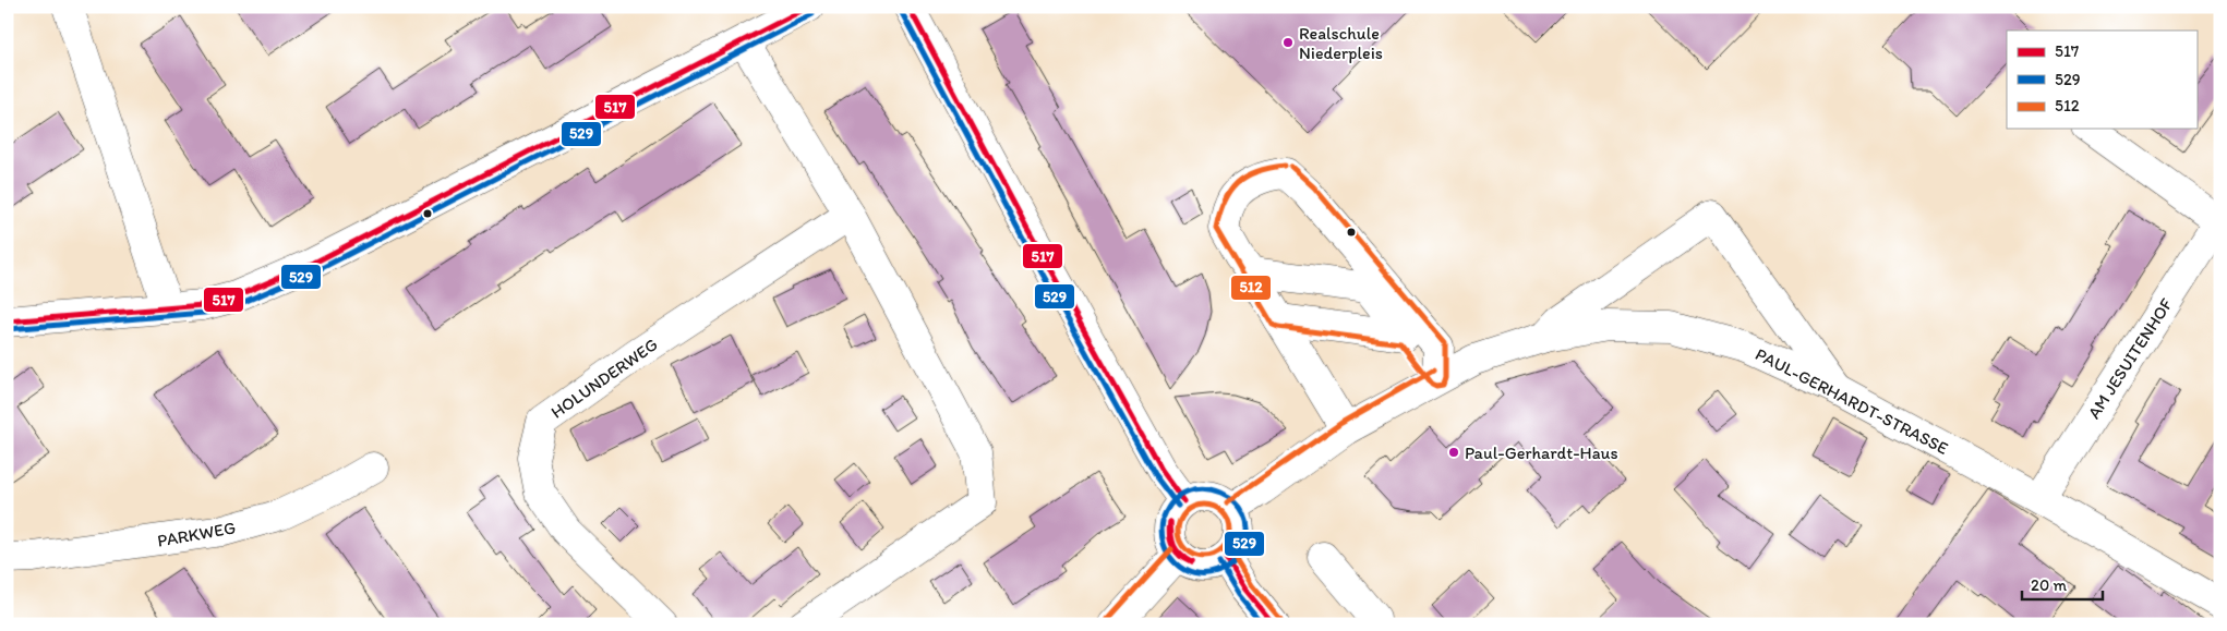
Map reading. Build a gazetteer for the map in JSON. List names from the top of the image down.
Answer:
{
  "streets": {
    "street": [
      "AM JESUITENHOF",
      "HOLUNDERWEG",
      "PAUL-GERHARDT-STRASSE",
      "PARKWEG"
    ]
  },
  "crossings": [
    ["AM JESUITENHOF", "PAUL-GERHARDT-STRASSE"]
  ],
  "places": ["Realschule Niederpleis", "Paul-Gerhardt-Haus"],
  "lines": ["transit line 517", "transit line 529", "transit line 512"],
  "legend": ["517", "529", "512"],
  "scale_bar": "20 m"
}
